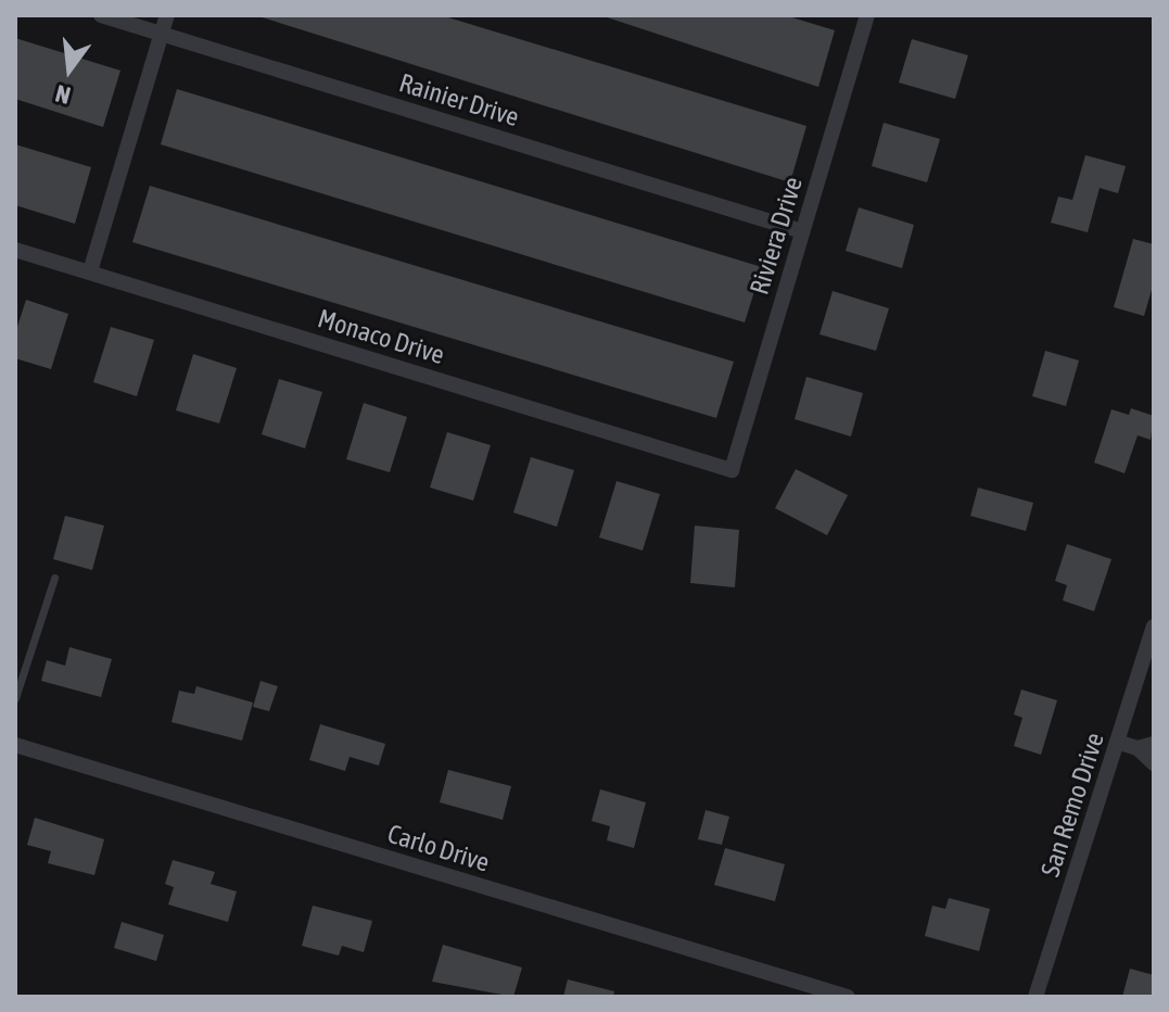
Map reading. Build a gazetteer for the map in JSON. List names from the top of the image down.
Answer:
{
  "streets": {
    "street": [
      "Rainier Drive",
      "Riviera Drive",
      "Monaco Drive",
      "San Remo Drive",
      "Carlo Drive"
    ]
  },
  "crossings": [
    ["Rainier Drive", "Riviera Drive"],
    ["Riviera Drive", "Monaco Drive"]
  ],
  "north": "bottom"
}
